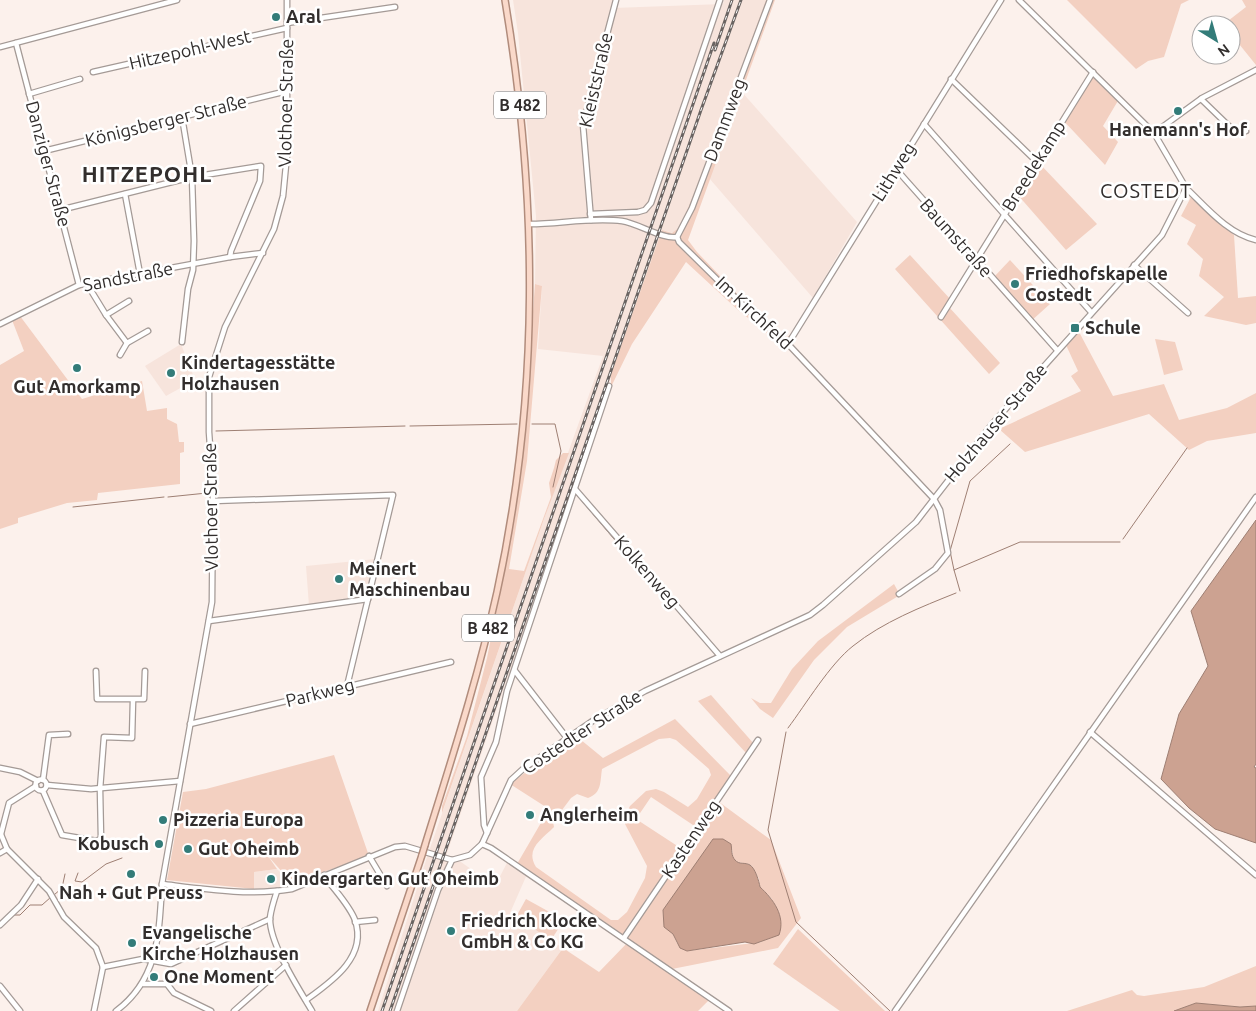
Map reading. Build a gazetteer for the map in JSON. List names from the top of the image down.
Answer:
{
  "streets": {
    "main road": ["B 482"],
    "street": [
      "Hitzepohl-West",
      "Kleiststraße",
      "Vlothoer Straße",
      "Dammweg",
      "Königsberger Straße",
      "Danziger Straße",
      "Breedekamp",
      "Lithweg",
      "Baumstraße",
      "Sandstraße",
      "Im Kirchfeld",
      "Holzhauser Straße",
      "Kolkenweg",
      "Parkweg",
      "Costedter Straße",
      "Kastenweg"
    ]
  },
  "crossings": [
    ["Hitzepohl-West", "Vlothoer Straße"],
    ["Vlothoer Straße", "Königsberger Straße"],
    ["Vlothoer Straße", "Sandstraße"],
    ["Vlothoer Straße", "Parkweg"],
    ["Dammweg", "Im Kirchfeld"],
    ["Königsberger Straße", "Danziger Straße"],
    ["Danziger Straße", "Sandstraße"],
    ["Breedekamp", "Baumstraße"],
    ["Lithweg", "Baumstraße"],
    ["Lithweg", "Im Kirchfeld"],
    ["Baumstraße", "Holzhauser Straße"],
    ["Im Kirchfeld", "Holzhauser Straße"],
    ["Holzhauser Straße", "Kolkenweg"],
    ["Holzhauser Straße", "Costedter Straße"],
    ["Kolkenweg", "Costedter Straße"]
  ],
  "districts": ["HITZEPOHL", "COSTEDT"],
  "places": {
    "other": [
      "Aral",
      "Hanemann's Hof",
      "Friedhofskapelle Costedt",
      "Gut Amorkamp",
      "Kindertagesstätte Holzhausen",
      "Meinert Maschinenbau",
      "Anglerheim",
      "Pizzeria Europa",
      "Kobusch",
      "Gut Oheimb",
      "Nah + Gut Preuss",
      "Kindergarten Gut Oheimb",
      "Friedrich Klocke GmbH & Co KG",
      "Evangelische Kirche Holzhausen",
      "One Moment"
    ],
    "transit": ["Schule"]
  },
  "north": "bottom right"
}
